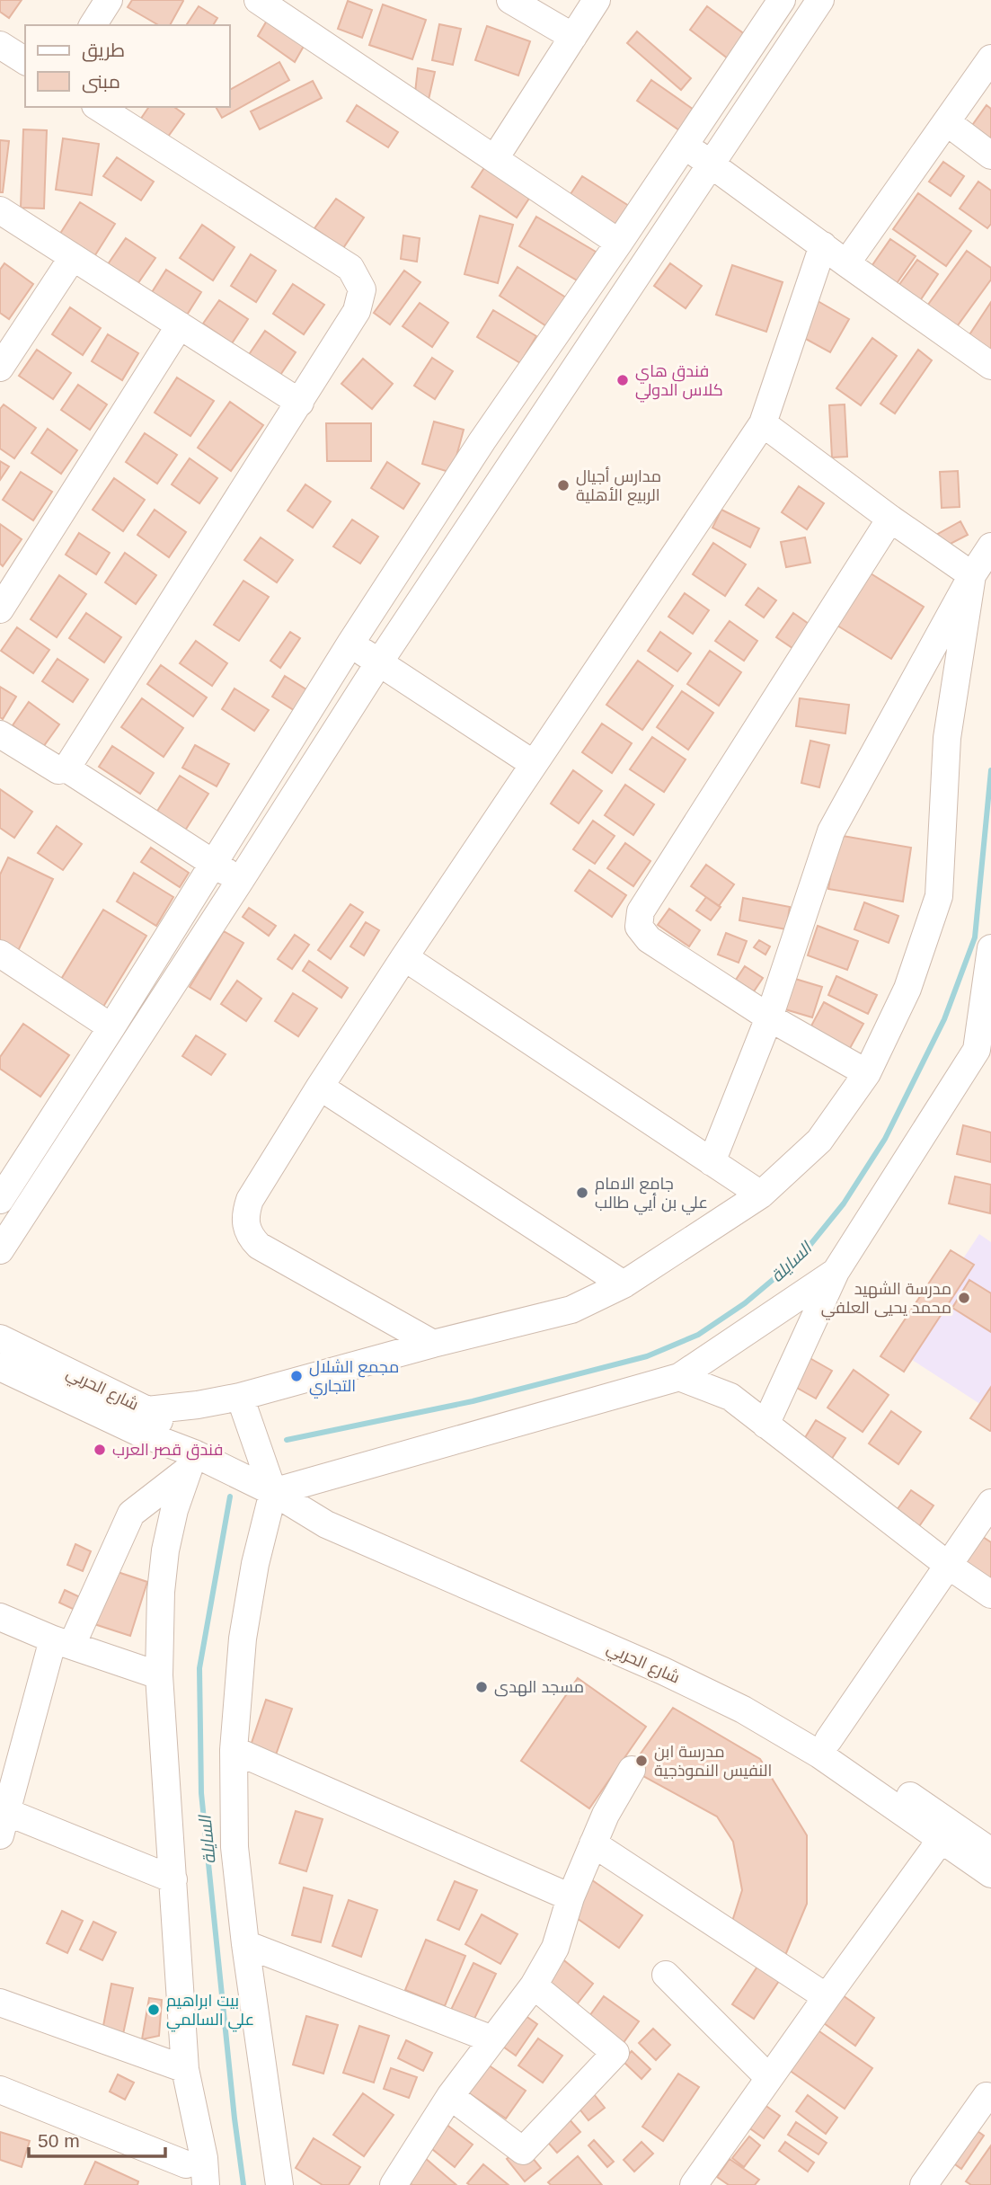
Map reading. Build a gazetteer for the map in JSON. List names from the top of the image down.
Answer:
{
  "streets": {
    "street": ["شارع الحربي"]
  },
  "water": ["السايلة"],
  "places": [
    "فندق هاي كلاس الدولي",
    "مدارس أجيال الربيع الأهلية",
    "جامع الامام علي بن أيي طالب",
    "مدرسة الشهيد محمد يحيى العلفي",
    "مجمع الشلال التجاري",
    "فندق قصر العرب",
    "مسجد الهدى",
    "مدرسة ابن النفيس النموذجية",
    "بيت ابراهيم علي السالمي"
  ],
  "legend": ["طريق", "مبنى"],
  "scale_bar": "50 m"
}
